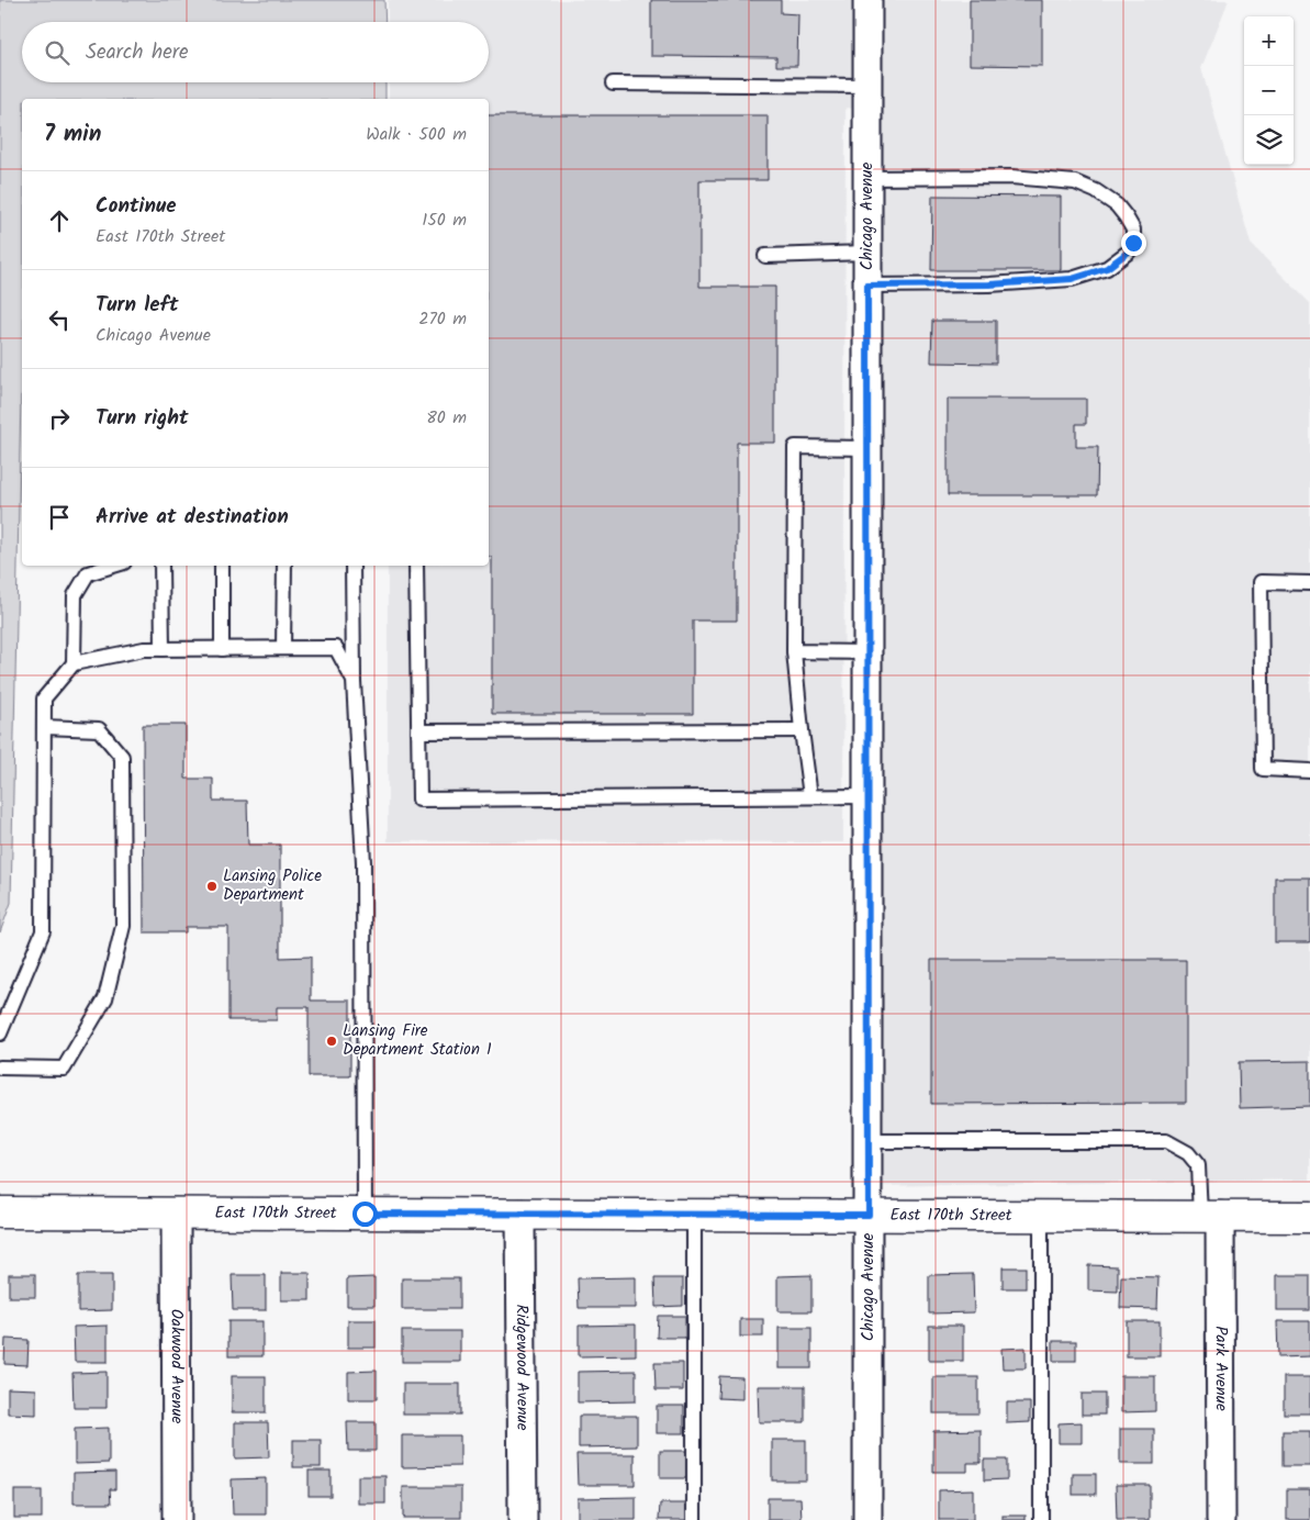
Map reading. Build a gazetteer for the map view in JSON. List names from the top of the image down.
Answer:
{
  "streets": {
    "street": [
      "Chicago Avenue",
      "East 170th Street",
      "Oakwood Avenue",
      "Ridgewood Avenue",
      "Park Avenue"
    ]
  },
  "crossings": [
    ["Chicago Avenue", "East 170th Street"],
    ["East 170th Street", "Oakwood Avenue"],
    ["East 170th Street", "Ridgewood Avenue"],
    ["East 170th Street", "Park Avenue"]
  ],
  "places": ["Lansing Police Department", "Lansing Fire Department Station 1"],
  "page": {
    "map_buttons": ["+", "−"],
    "search": "Search here",
    "heading": ["7 min", "Walk · 500 m"],
    "list": [
      ["Continue", "East 170th Street", "150 m"],
      ["Turn left", "Chicago Avenue", "270 m"],
      ["Turn right", "80 m"],
      "Arrive at destination"
    ]
  }
}
